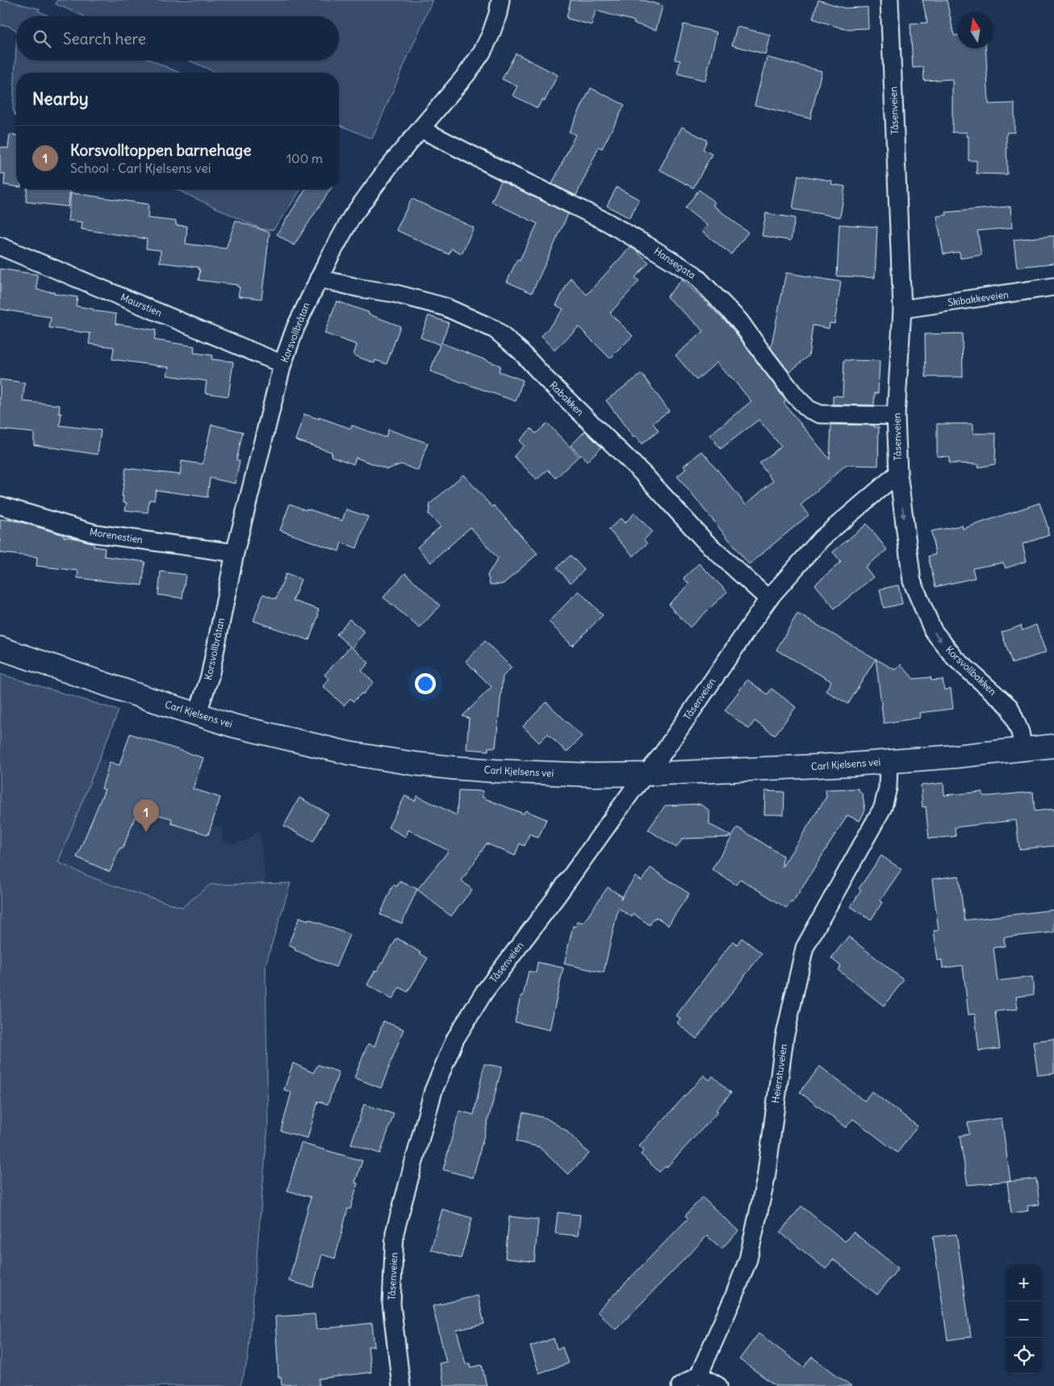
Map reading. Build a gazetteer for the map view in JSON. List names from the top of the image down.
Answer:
{
  "streets": {
    "main road": ["Carl Kjelsens vei"],
    "street": [
      "Tåsenveien",
      "Hansegata",
      "Skibakkeveien",
      "Maurstien",
      "Korsvollbråtan",
      "Rabakken",
      "Morenestien",
      "Korsvollbakken",
      "Heierstuveien"
    ]
  },
  "crossings": [
    ["Tåsenveien", "Hansegata"],
    ["Tåsenveien", "Skibakkeveien"],
    ["Tåsenveien", "Rabakken"],
    ["Tåsenveien", "Korsvollbakken"],
    ["Tåsenveien", "Carl Kjelsens vei"],
    ["Hansegata", "Korsvollbråtan"],
    ["Maurstien", "Korsvollbråtan"],
    ["Korsvollbråtan", "Rabakken"],
    ["Korsvollbråtan", "Morenestien"],
    ["Korsvollbråtan", "Carl Kjelsens vei"],
    ["Korsvollbakken", "Carl Kjelsens vei"],
    ["Carl Kjelsens vei", "Heierstuveien"]
  ],
  "one_way": ["Korsvollbakken"],
  "north": "top",
  "page": {
    "search": "Search here",
    "heading": "Nearby",
    "list": [
      {
        "mark": "1",
        "name": "Korsvolltoppen barnehage",
        "note": "School · Carl Kjelsens vei",
        "value": "100 m"
      }
    ],
    "pins": "1",
    "map_buttons": ["+", "−"]
  }
}
